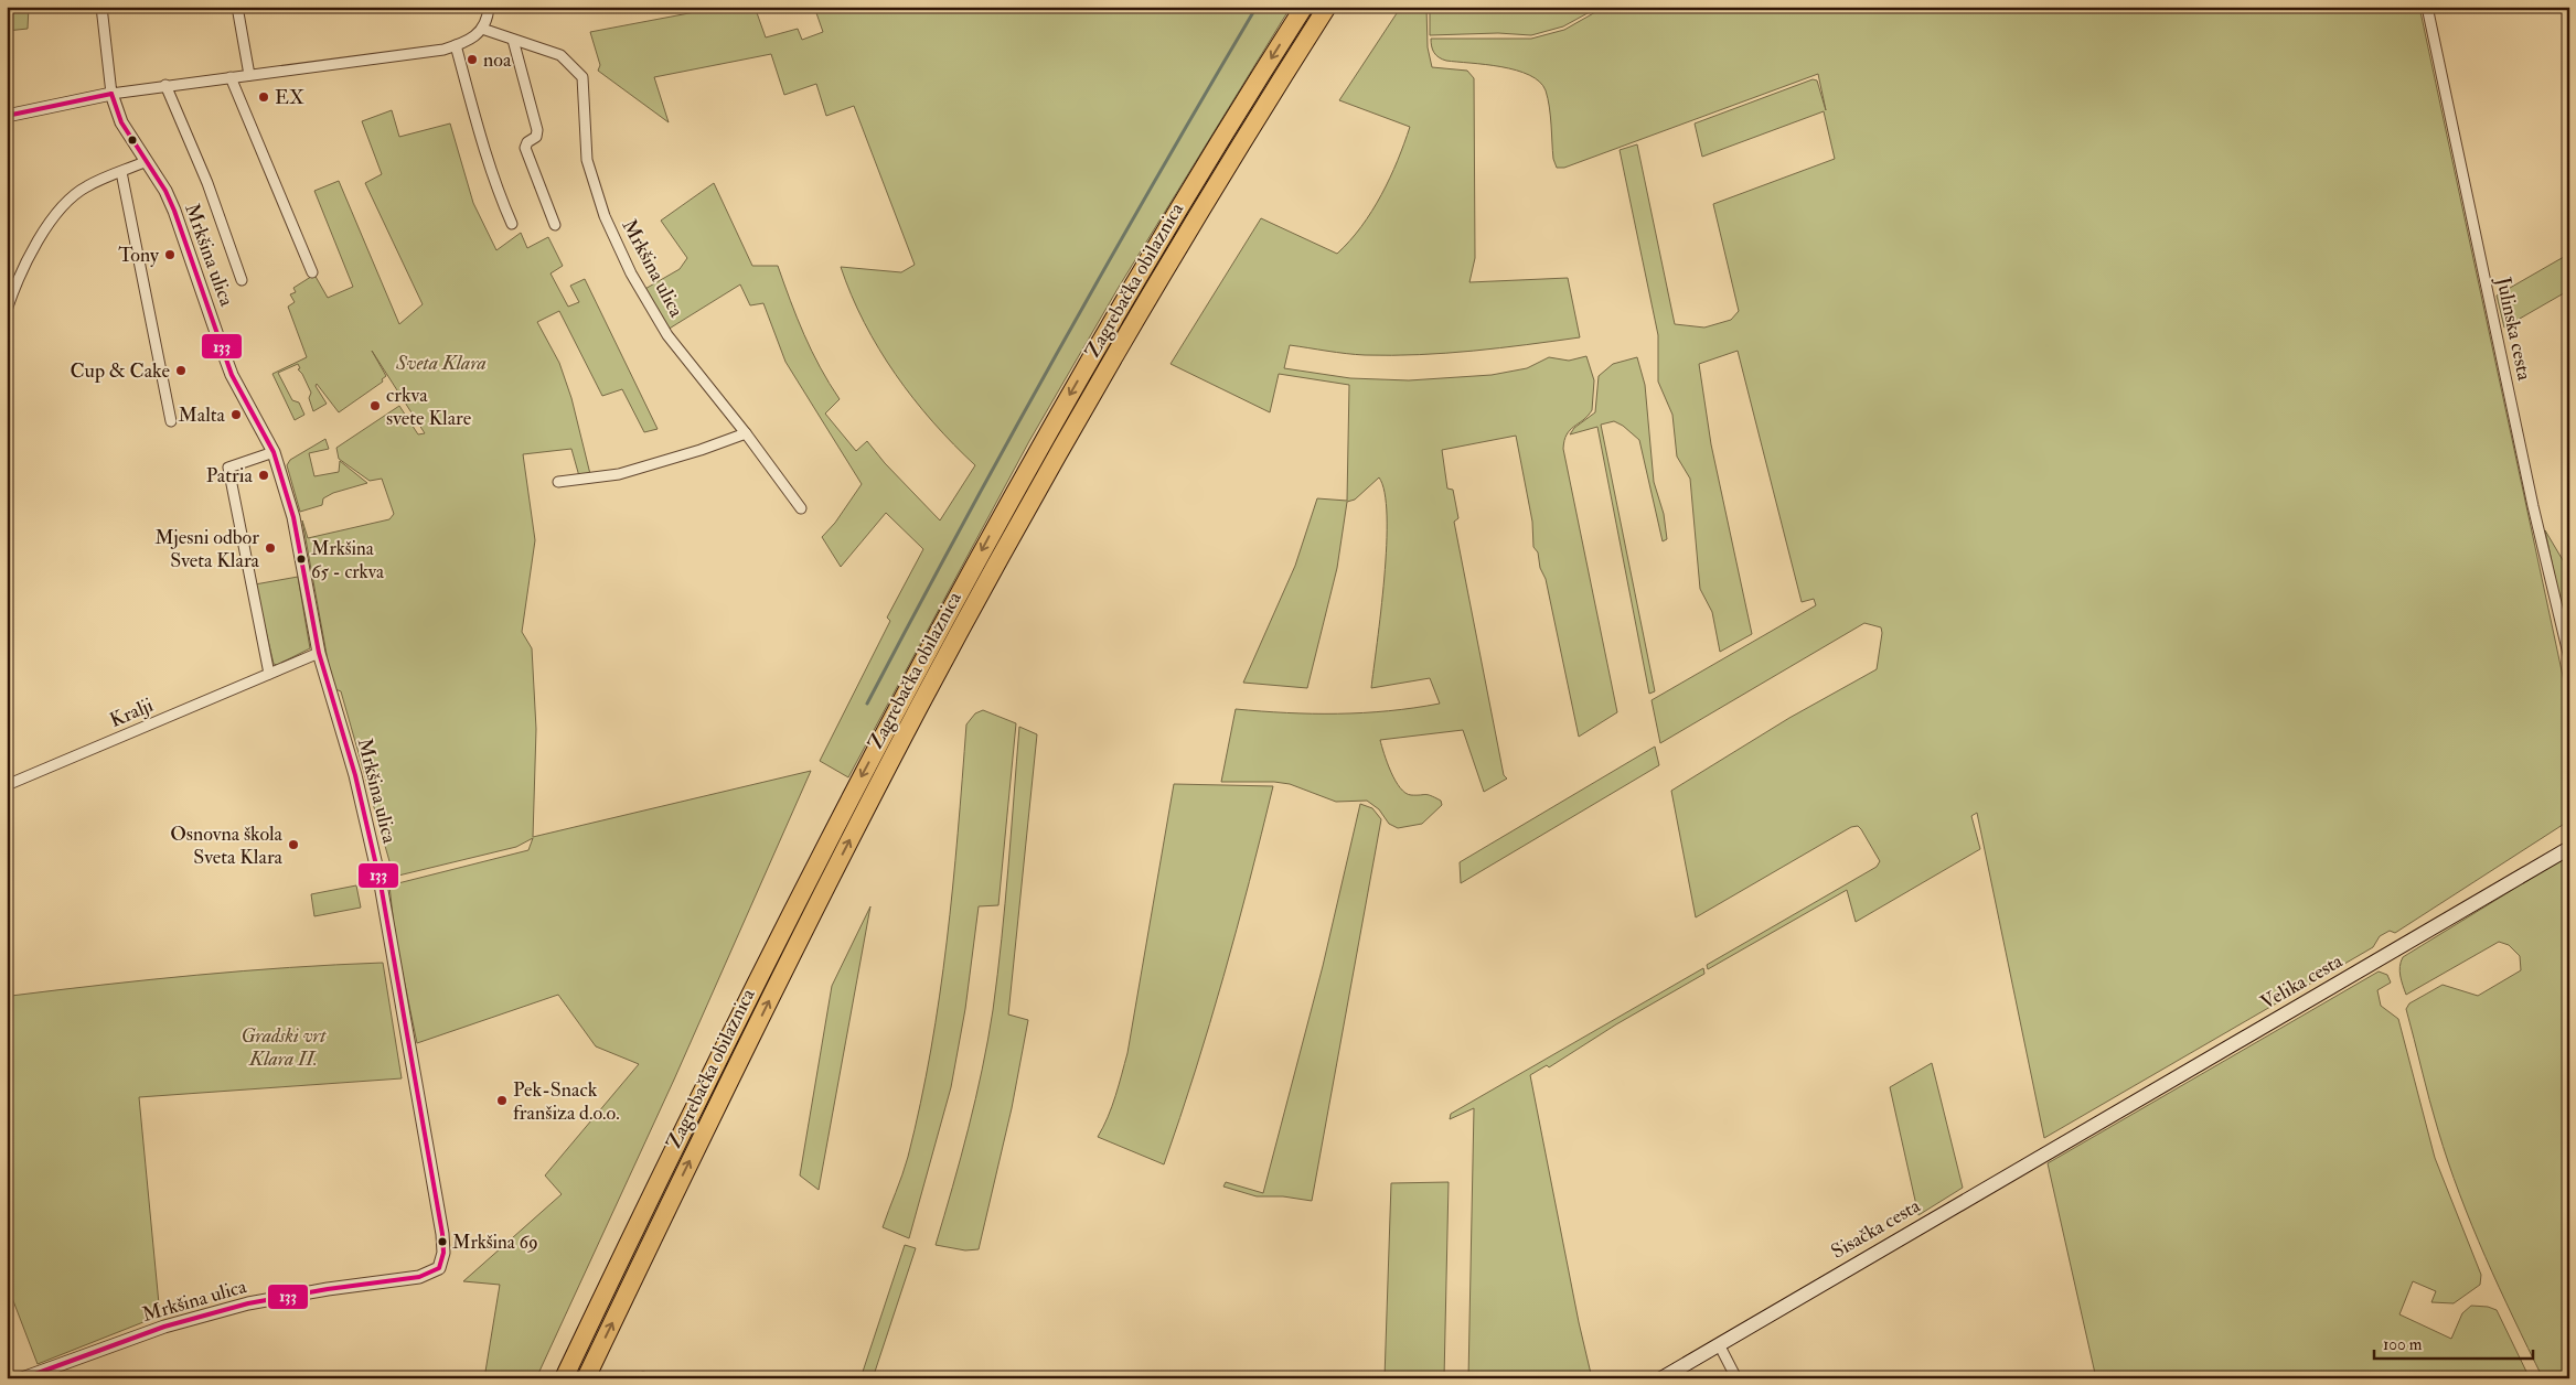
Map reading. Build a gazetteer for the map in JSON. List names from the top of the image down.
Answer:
{
  "streets": {
    "highway": ["Zagrebačka obilaznica"],
    "main road": ["Velika cesta", "Sisačka cesta"],
    "street": ["Mrkšina ulica", "Julinska cesta", "Kralji"]
  },
  "crossings": [
    ["Mrkšina ulica", "Kralji"],
    ["Velika cesta", "Sisačka cesta"]
  ],
  "parks": ["Sveta Klara", "Gradski vrt Klara II."],
  "places": [
    "noa",
    "EX",
    "Tony",
    "Cup & Cake",
    "crkva svete Klare",
    "Malta",
    "Patria",
    "Mjesni odbor Sveta Klara",
    "Mrkšina 65 - crkva",
    "Osnovna škola Sveta Klara",
    "Pek-Snack franšiza d.o.o.",
    "Mrkšina 69"
  ],
  "lines": ["transit line 133"],
  "scale_bar": "100 m"
}
